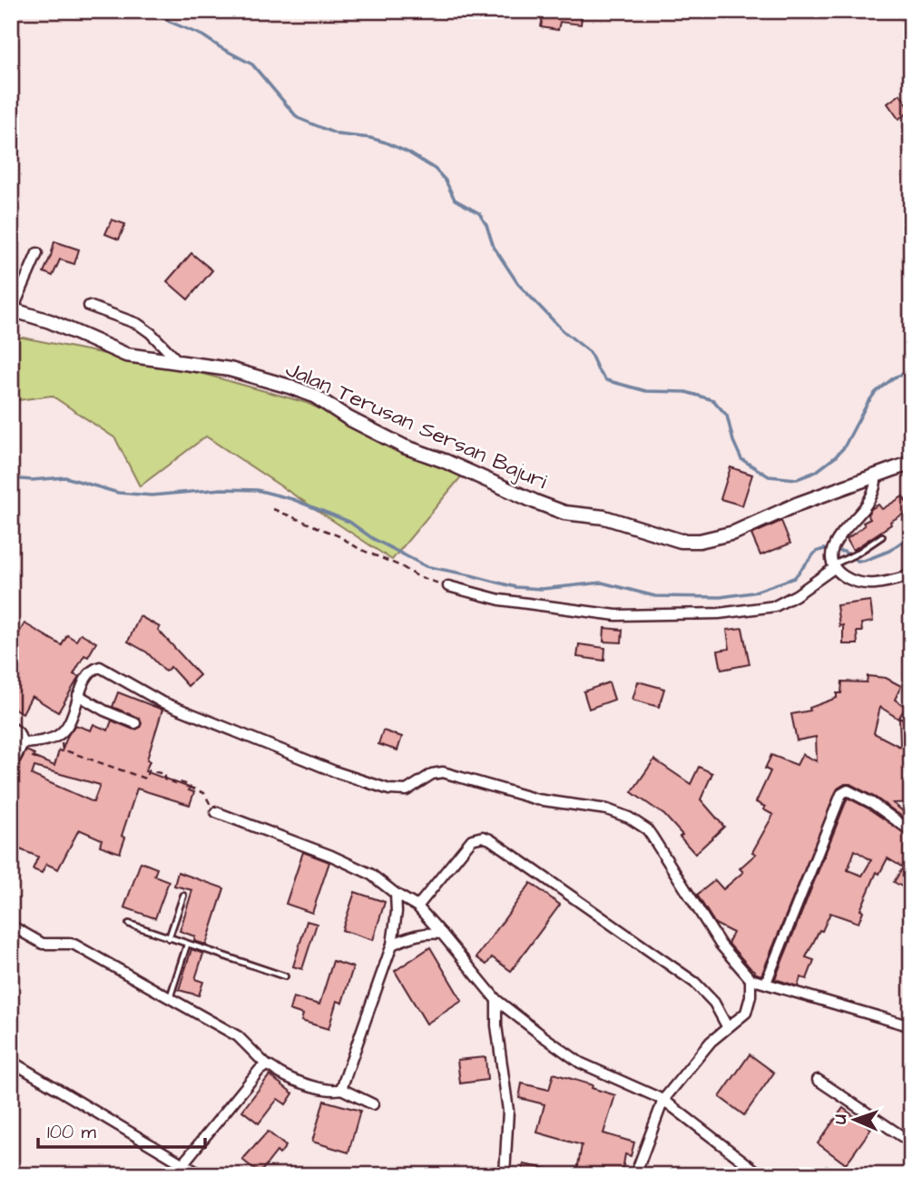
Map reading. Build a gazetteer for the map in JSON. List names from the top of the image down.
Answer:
{
  "streets": {
    "main road": ["Jalan Terusan Sersan Bajuri"]
  },
  "scale_bar": "100 m",
  "north": "left"
}
